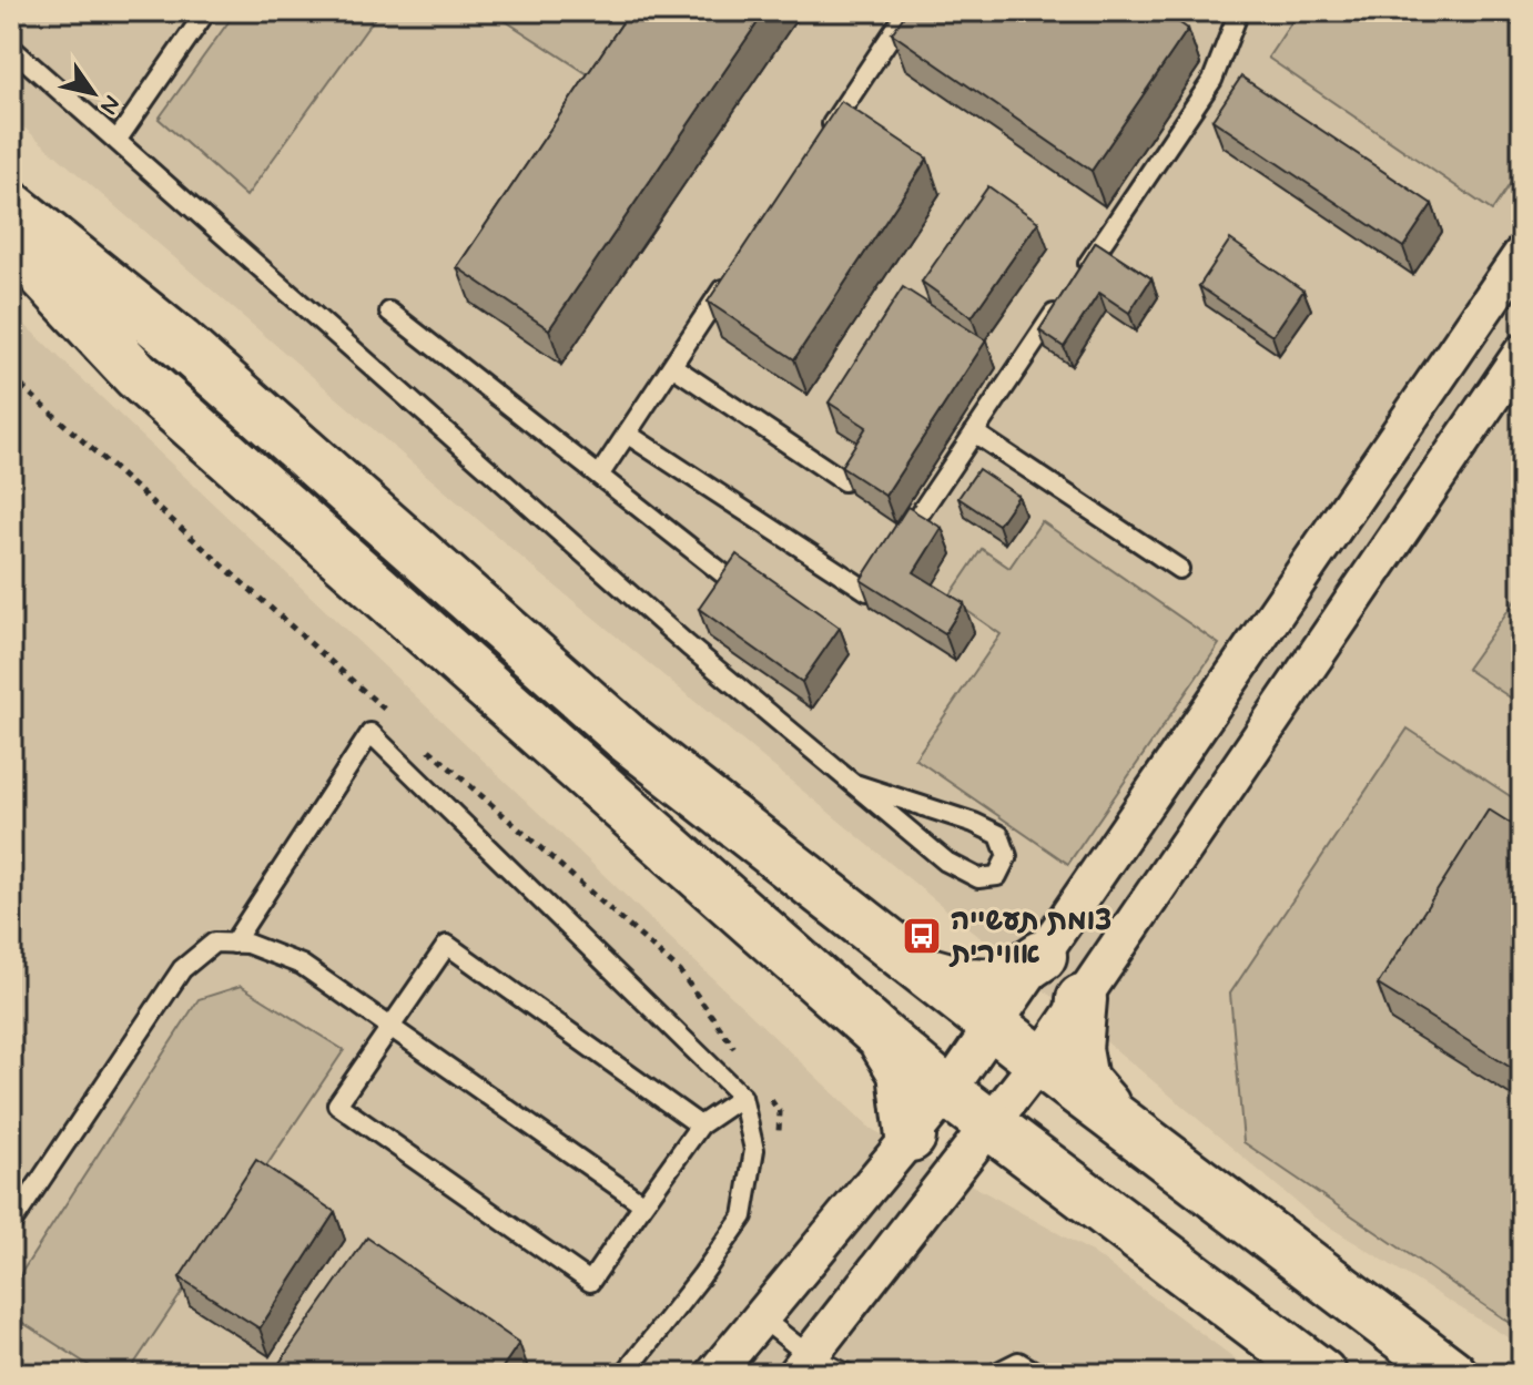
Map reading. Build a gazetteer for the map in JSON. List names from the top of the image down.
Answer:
{
  "places": {
    "bus stop": ["צומת תעשייה אווירית"]
  },
  "north": "bottom right"
}
